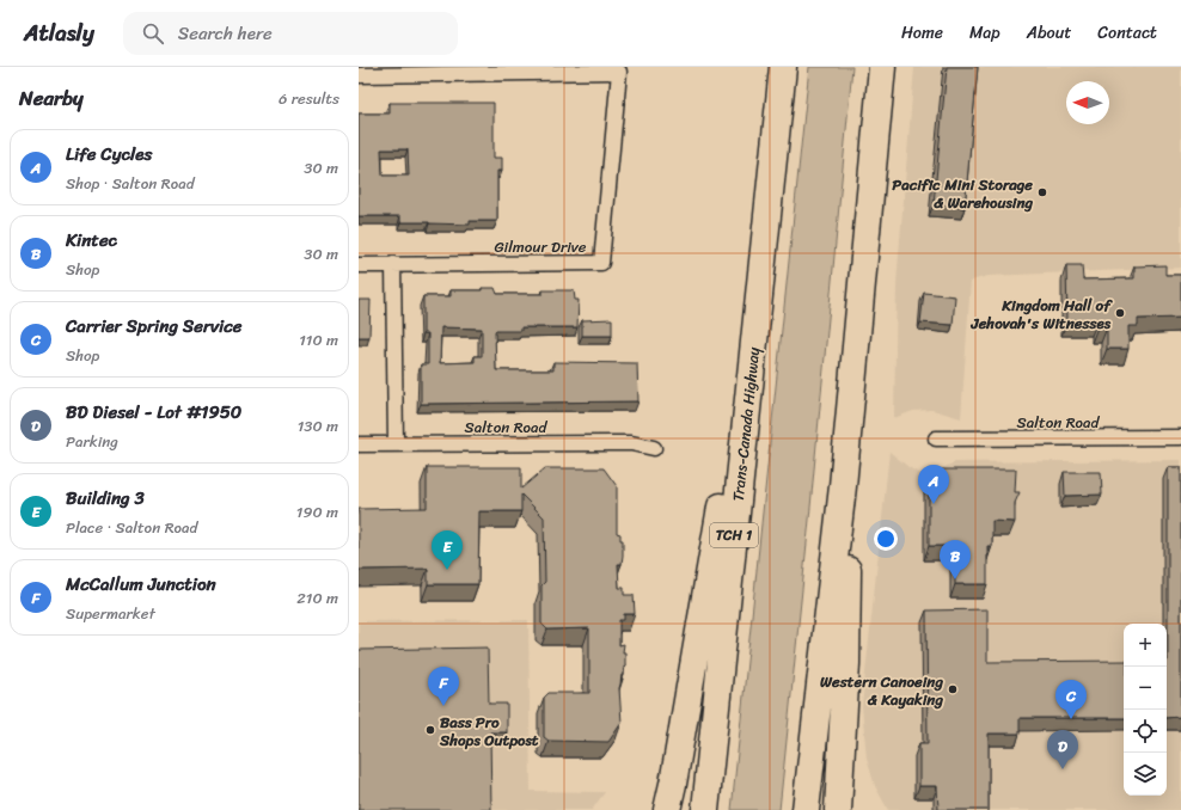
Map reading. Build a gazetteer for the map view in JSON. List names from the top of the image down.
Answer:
{
  "streets": {
    "highway": ["Trans-Canada Highway", "TCH 1"],
    "street": ["Gilmour Drive", "Salton Road"]
  },
  "places": [
    "Pacific Mini Storage & Warehousing",
    "Kingdom Hall of Jehovah's Witnesses",
    "Western Canoeing & Kayaking",
    "Bass Pro Shops Outpost"
  ],
  "north": "left",
  "page": {
    "header": "Atlasly",
    "search": "Search here",
    "nav": [
      "Home",
      "Map",
      "About",
      "Contact"
    ],
    "heading": ["Nearby", "6 results"],
    "list": [
      {
        "mark": "A",
        "name": "Life Cycles",
        "note": "Shop · Salton Road",
        "value": "30 m"
      },
      {
        "mark": "B",
        "name": "Kintec",
        "note": "Shop",
        "value": "30 m"
      },
      {
        "mark": "C",
        "name": "Carrier Spring Service",
        "note": "Shop",
        "value": "110 m"
      },
      {
        "mark": "D",
        "name": "BD Diesel - Lot #1950",
        "note": "Parking",
        "value": "130 m"
      },
      {
        "mark": "E",
        "name": "Building 3",
        "note": "Place · Salton Road",
        "value": "190 m"
      },
      {
        "mark": "F",
        "name": "McCallum Junction",
        "note": "Supermarket",
        "value": "210 m"
      }
    ],
    "pins": [
      "A",
      "E",
      "B",
      "F",
      "C",
      "D"
    ],
    "map_buttons": ["+", "−"]
  }
}
